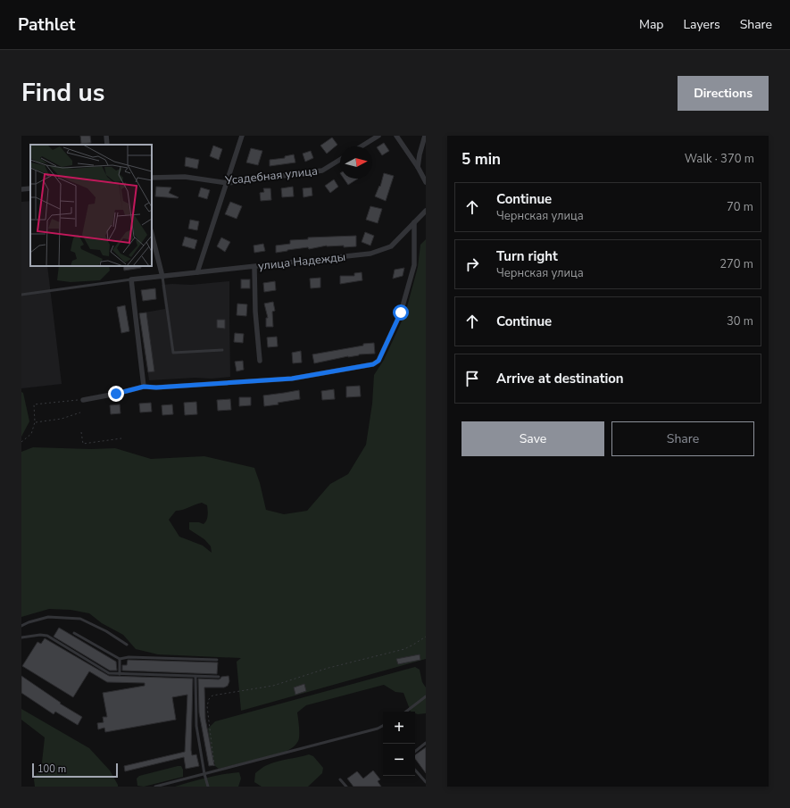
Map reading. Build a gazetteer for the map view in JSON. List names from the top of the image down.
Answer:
{
  "streets": {
    "street": ["Усадебная улица", "улица Надежды"]
  },
  "scale_bar": "100 m",
  "north": "right",
  "page": {
    "header": "Pathlet",
    "nav": ["Map", "Layers", "Share"],
    "title": "Find us",
    "buttons": [
      "Directions",
      ["Save", "Share"]
    ],
    "heading": ["5 min", "Walk · 370 m"],
    "list": [
      ["Continue", "Чернская улица", "70 m"],
      ["Turn right", "Чернская улица", "270 m"],
      ["Continue", "30 m"],
      "Arrive at destination"
    ],
    "map_buttons": ["+", "−"],
    "scale": "100 m"
  }
}
